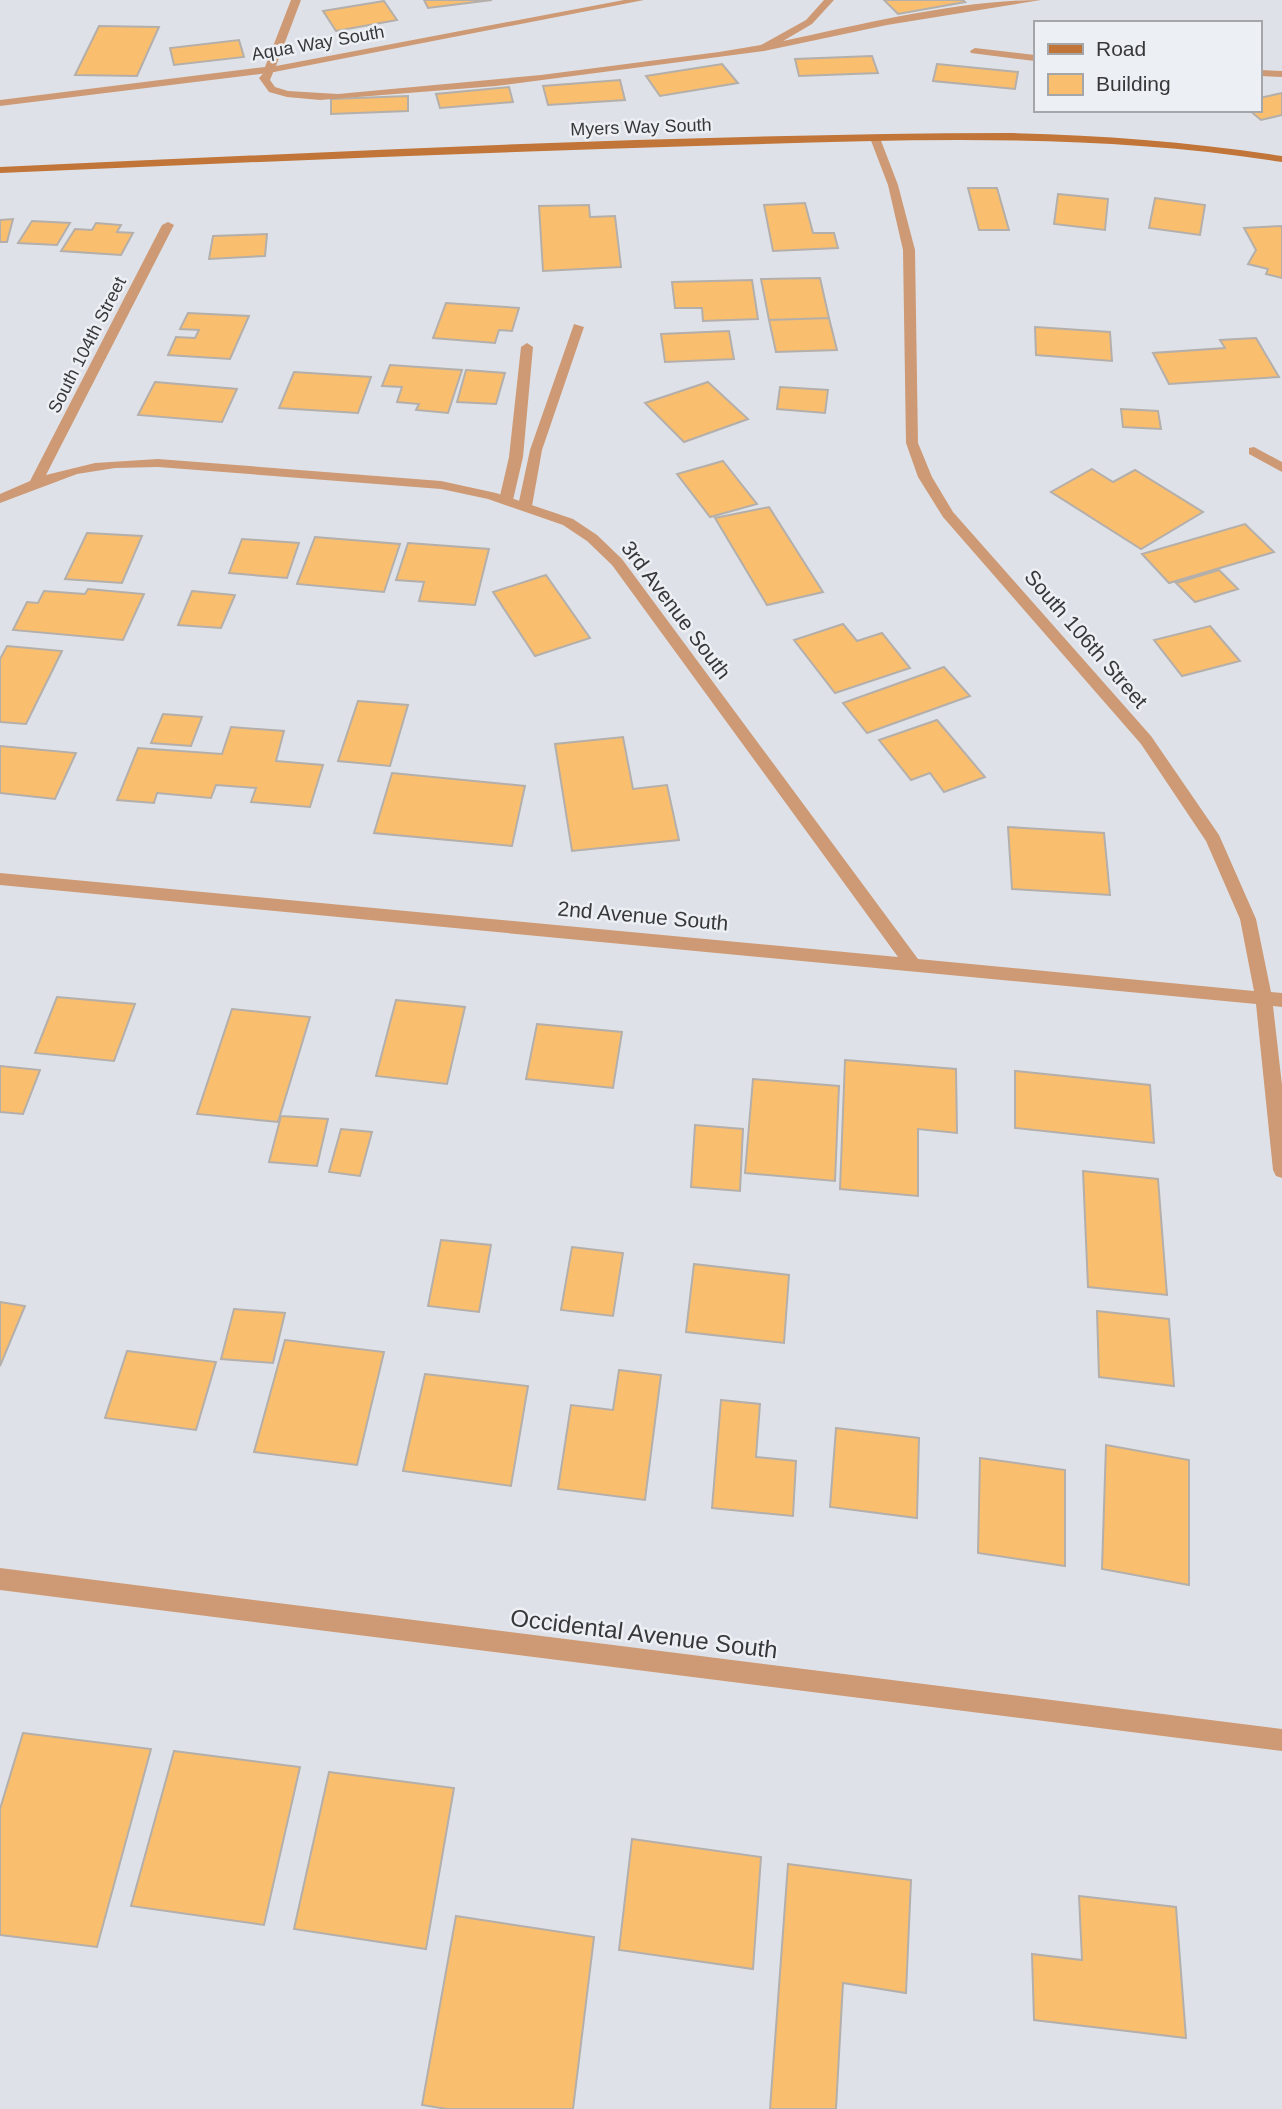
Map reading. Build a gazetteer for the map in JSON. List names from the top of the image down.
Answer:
{
  "streets": {
    "main road": ["Myers Way South"],
    "street": [
      "Aqua Way South",
      "South 104th Street",
      "3rd Avenue South",
      "South 106th Street",
      "2nd Avenue South",
      "Occidental Avenue South"
    ]
  },
  "crossings": [
    ["Myers Way South", "South 106th Street"],
    ["South 104th Street", "3rd Avenue South"],
    ["3rd Avenue South", "2nd Avenue South"],
    ["South 106th Street", "2nd Avenue South"]
  ],
  "legend": ["Road", "Building"]
}
